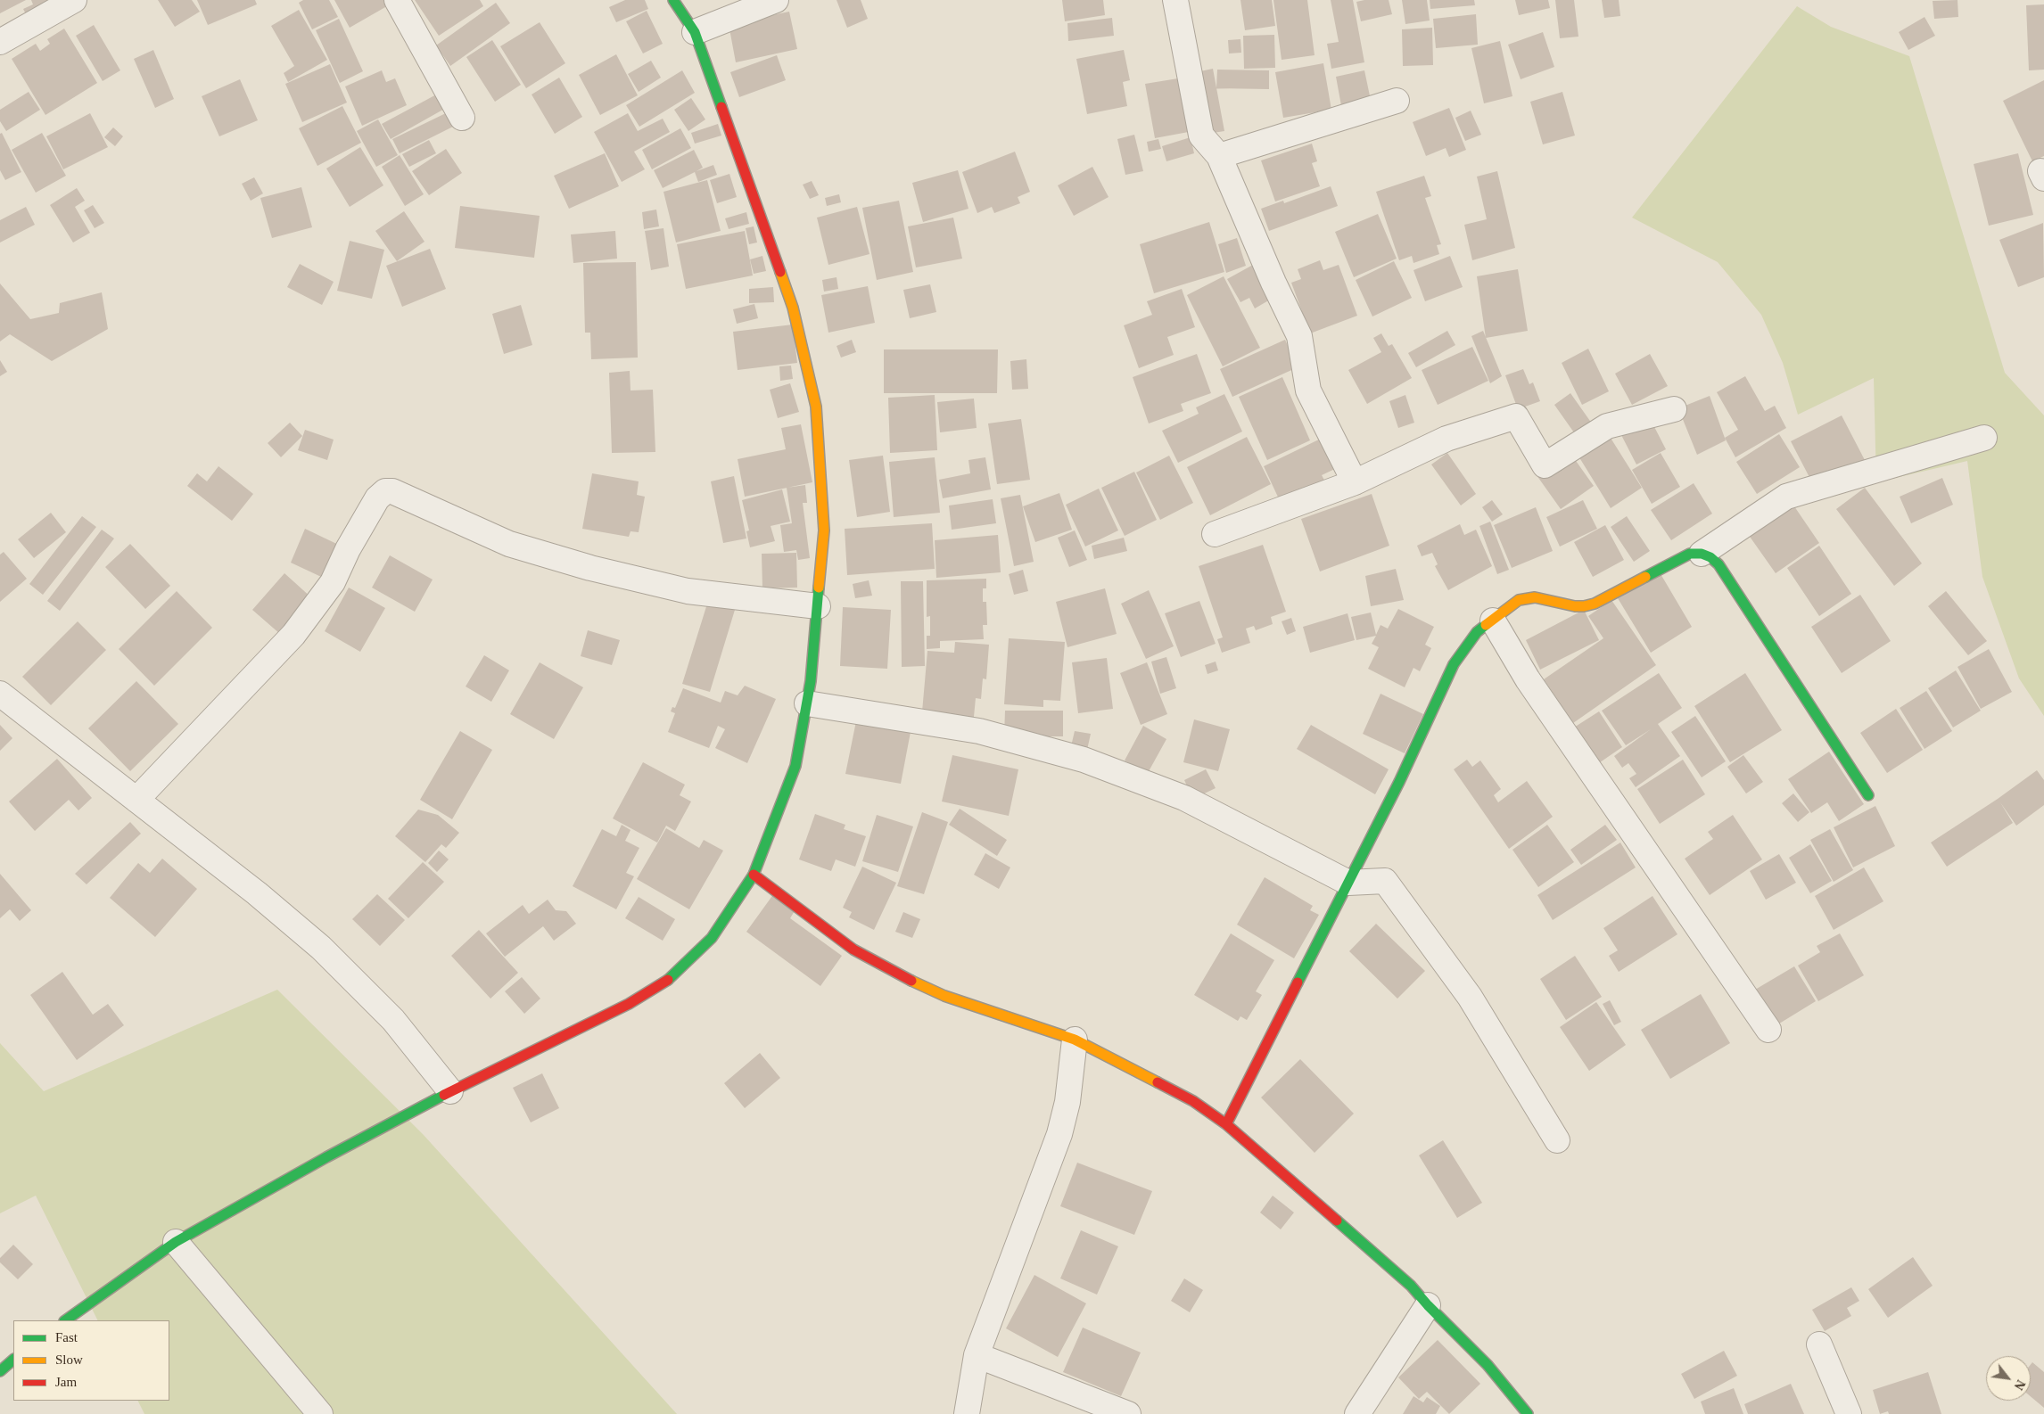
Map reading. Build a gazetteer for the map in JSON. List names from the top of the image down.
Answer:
{
  "legend": ["Fast", "Slow", "Jam"],
  "north": "bottom right"
}
